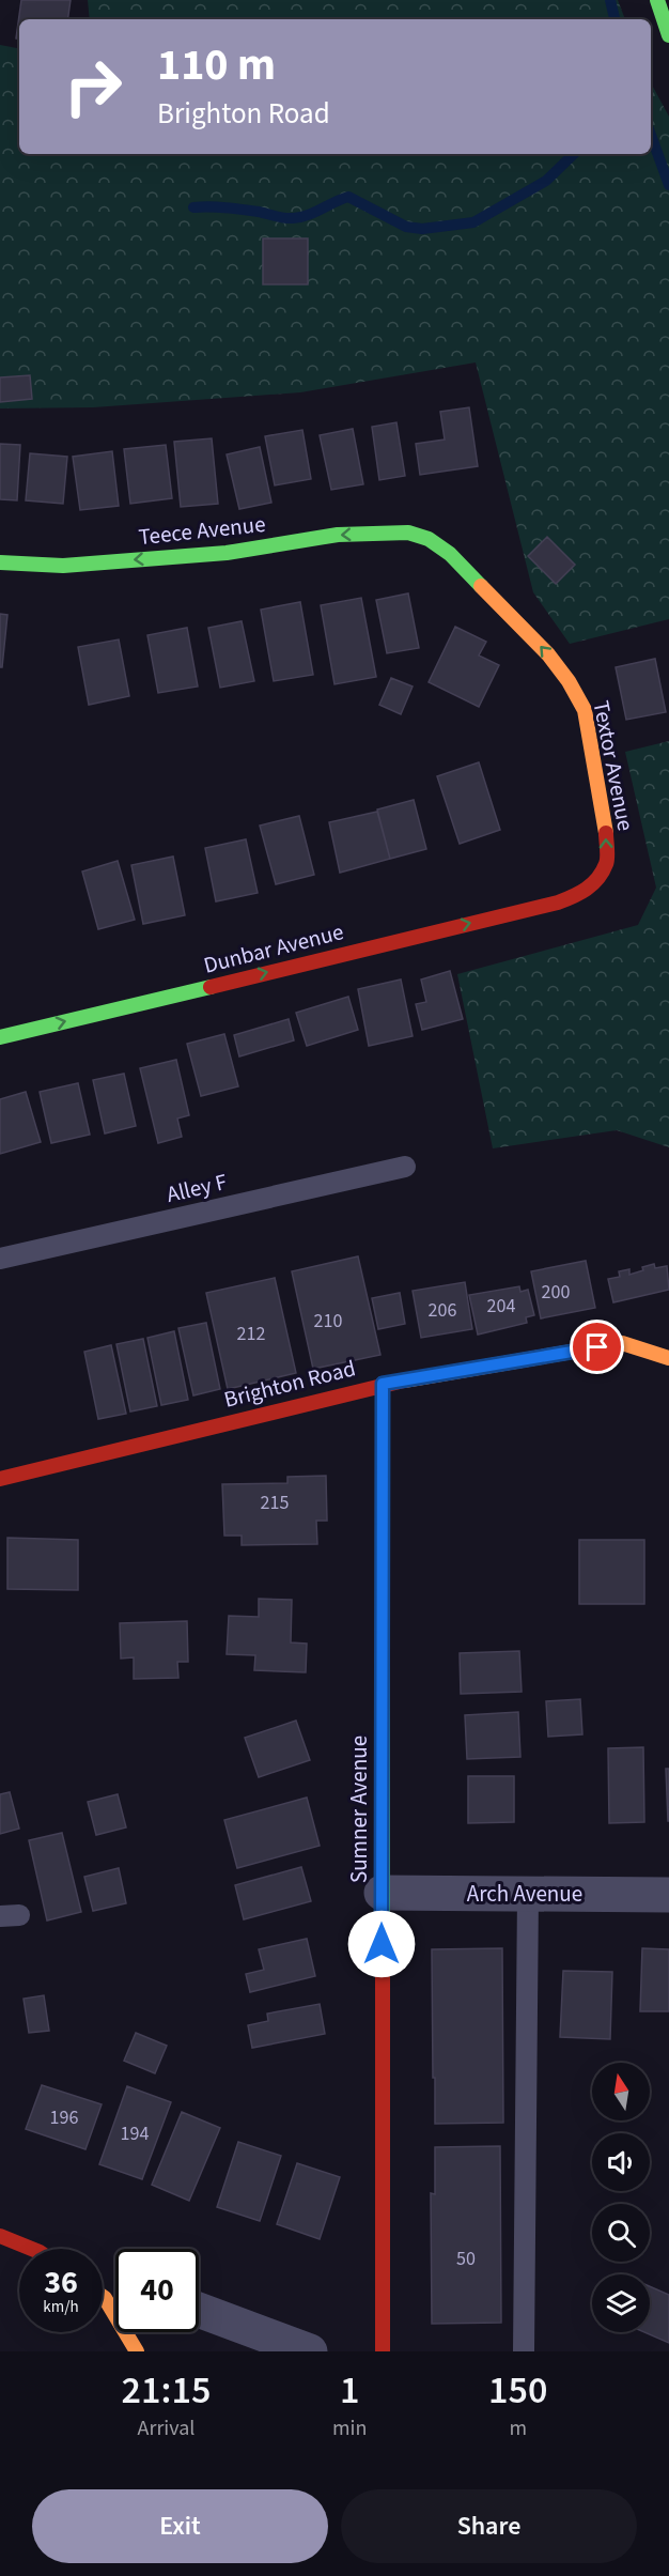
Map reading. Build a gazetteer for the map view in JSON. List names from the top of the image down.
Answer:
{
  "streets": {
    "street": [
      "Teece Avenue",
      "Textor Avenue",
      "Dunbar Avenue",
      "Brighton Road",
      "Sumner Avenue",
      "Arch Avenue"
    ],
    "lane": ["Alley F"]
  },
  "crossings": [
    ["Teece Avenue", "Textor Avenue"],
    ["Textor Avenue", "Dunbar Avenue"],
    ["Brighton Road", "Sumner Avenue"],
    ["Sumner Avenue", "Arch Avenue"]
  ],
  "one_way": ["Teece Avenue", "Textor Avenue", "Dunbar Avenue"],
  "house_numbers": [
    "200",
    "204",
    "206",
    "210",
    "212",
    "215",
    "196",
    "194",
    "50"
  ],
  "north": "top",
  "page": {
    "turn": ["110 m", "Brighton Road"],
    "speed": "36 km/h",
    "limit": "40",
    "eta": [
      "21:15",
      "Arrival",
      "1",
      "min",
      "150",
      "m"
    ],
    "buttons": ["Exit", "Share"]
  }
}
